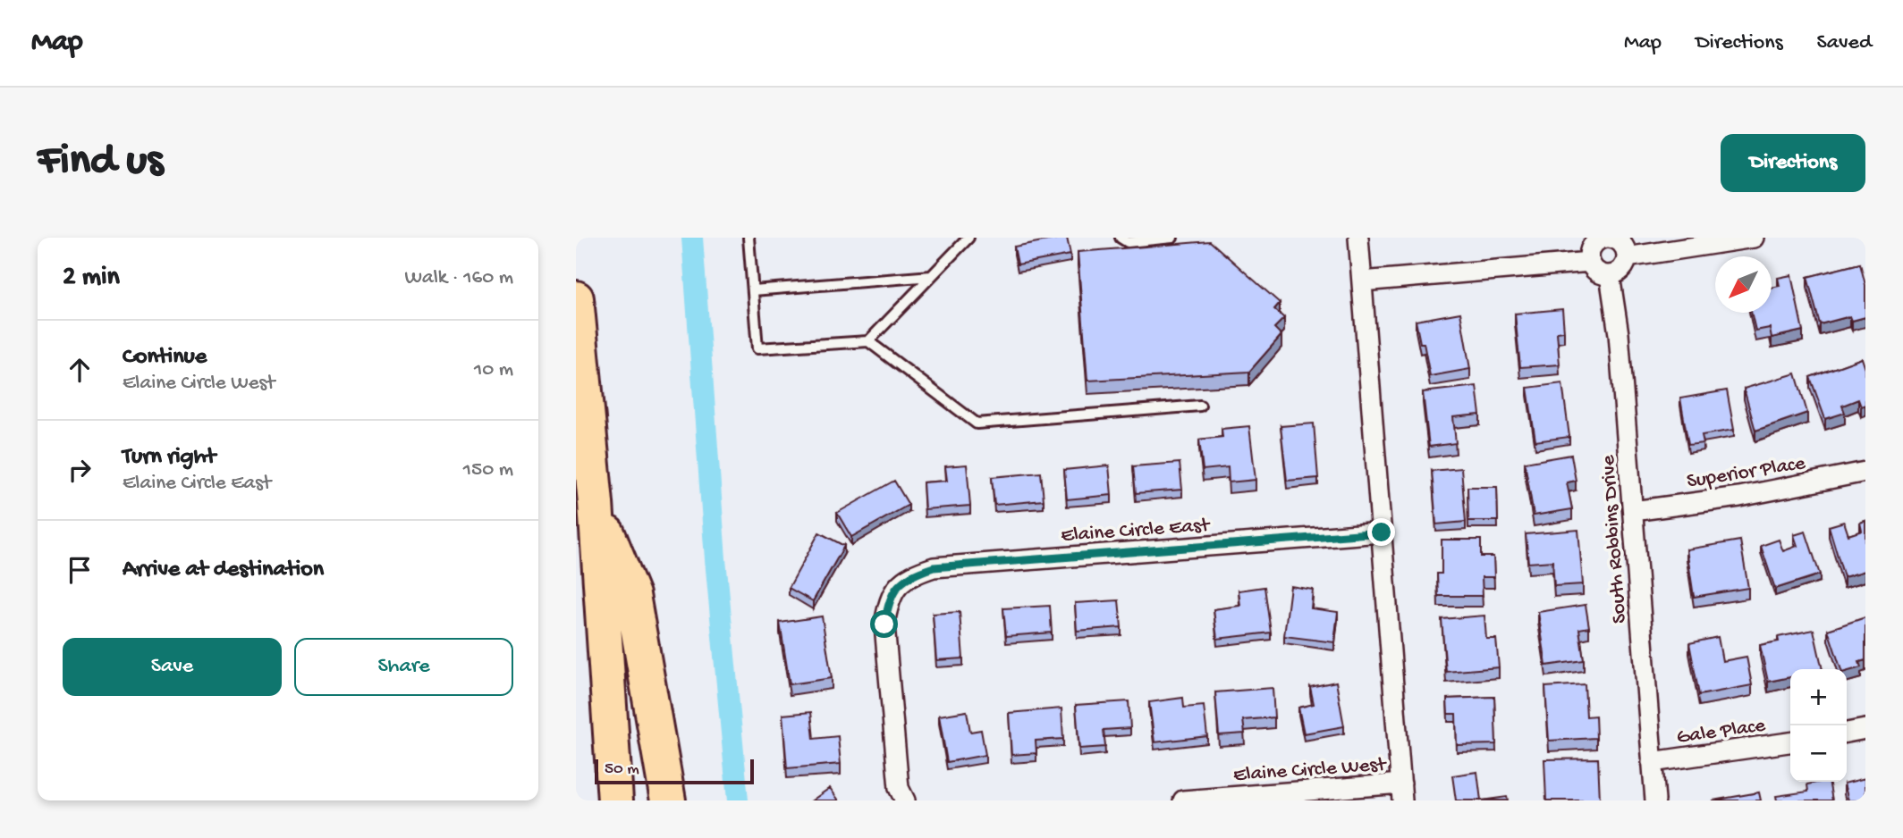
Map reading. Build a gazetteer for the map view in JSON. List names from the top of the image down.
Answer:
{
  "streets": {
    "street": [
      "Superior Place",
      "Elaine Circle East",
      "South Robbins Drive",
      "Gale Place",
      "Elaine Circle West"
    ]
  },
  "crossings": [
    ["Superior Place", "South Robbins Drive"],
    ["South Robbins Drive", "Gale Place"]
  ],
  "scale_bar": "50 m",
  "north": "bottom left",
  "page": {
    "header": "Map",
    "nav": ["Map", "Directions", "Saved"],
    "buttons": [
      "Directions",
      ["Save", "Share"]
    ],
    "title": "Find us",
    "heading": ["2 min", "Walk · 160 m"],
    "list": [
      ["Continue", "Elaine Circle West", "10 m"],
      ["Turn right", "Elaine Circle East", "150 m"],
      "Arrive at destination"
    ],
    "map_buttons": ["+", "−"],
    "scale": "50 m"
  }
}
